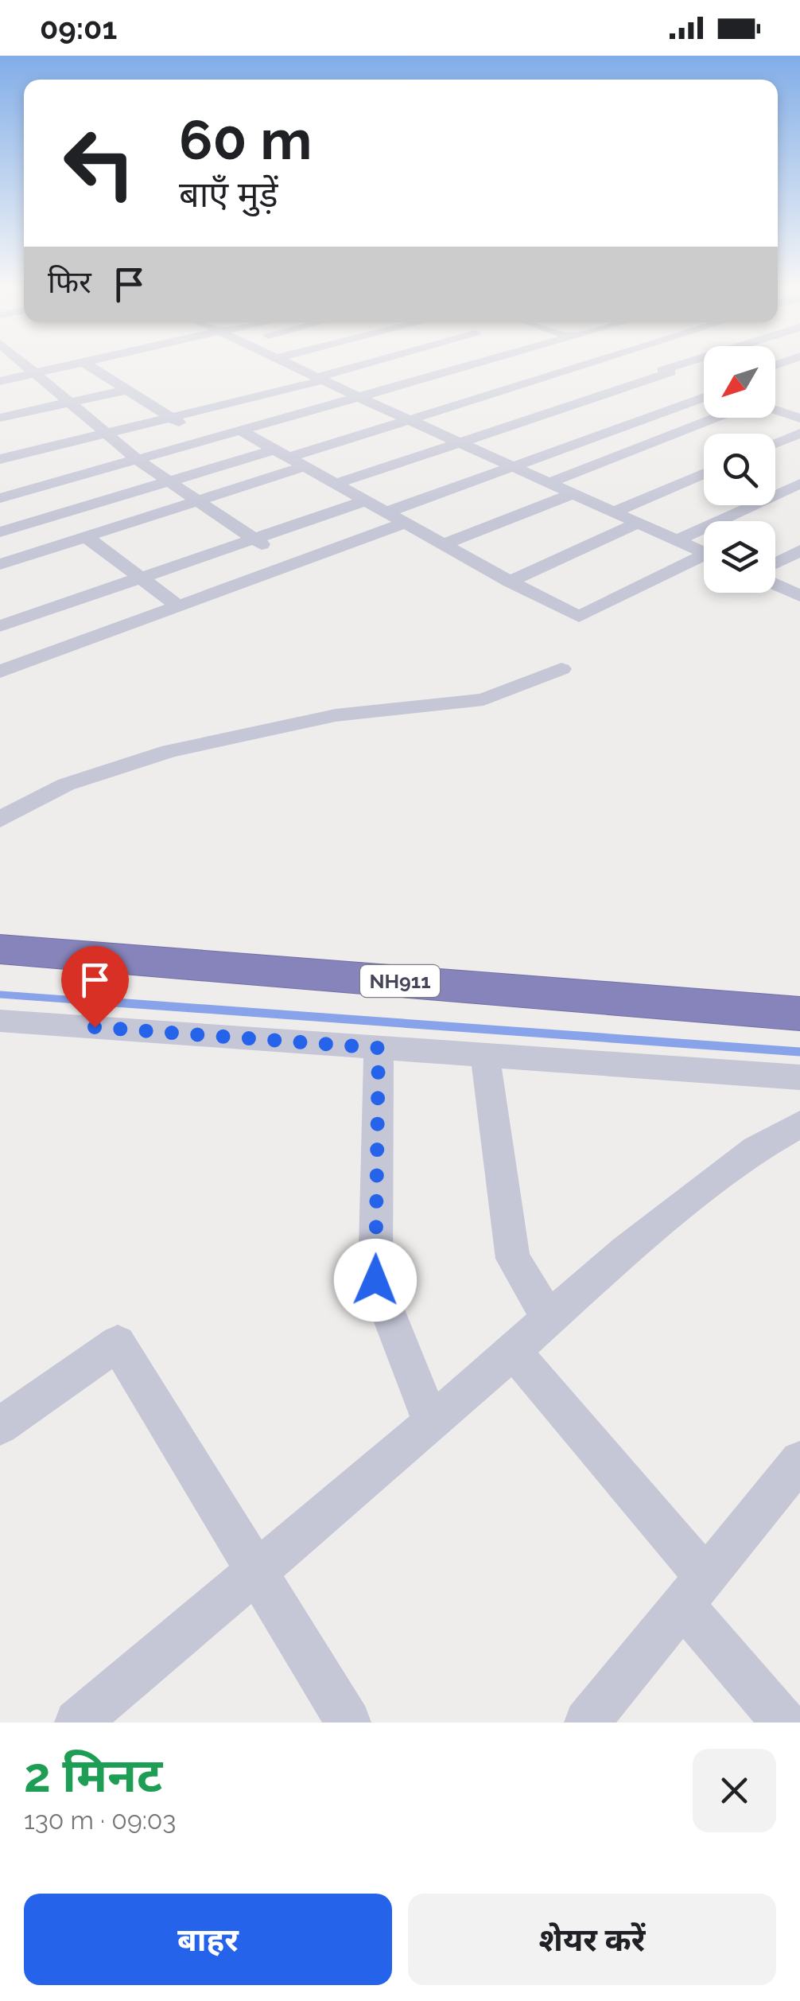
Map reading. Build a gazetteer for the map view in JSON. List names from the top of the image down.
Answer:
{
  "streets": {
    "highway": ["NH911"]
  },
  "north": "bottom left",
  "page": {
    "status": "09:01",
    "turn": ["60 m", "बाएँ मुड़ें"],
    "then": "फिर",
    "heading": ["2 मिनट", "130 m · 09:03"],
    "buttons": ["बाहर", "शेयर करें"]
  }
}
